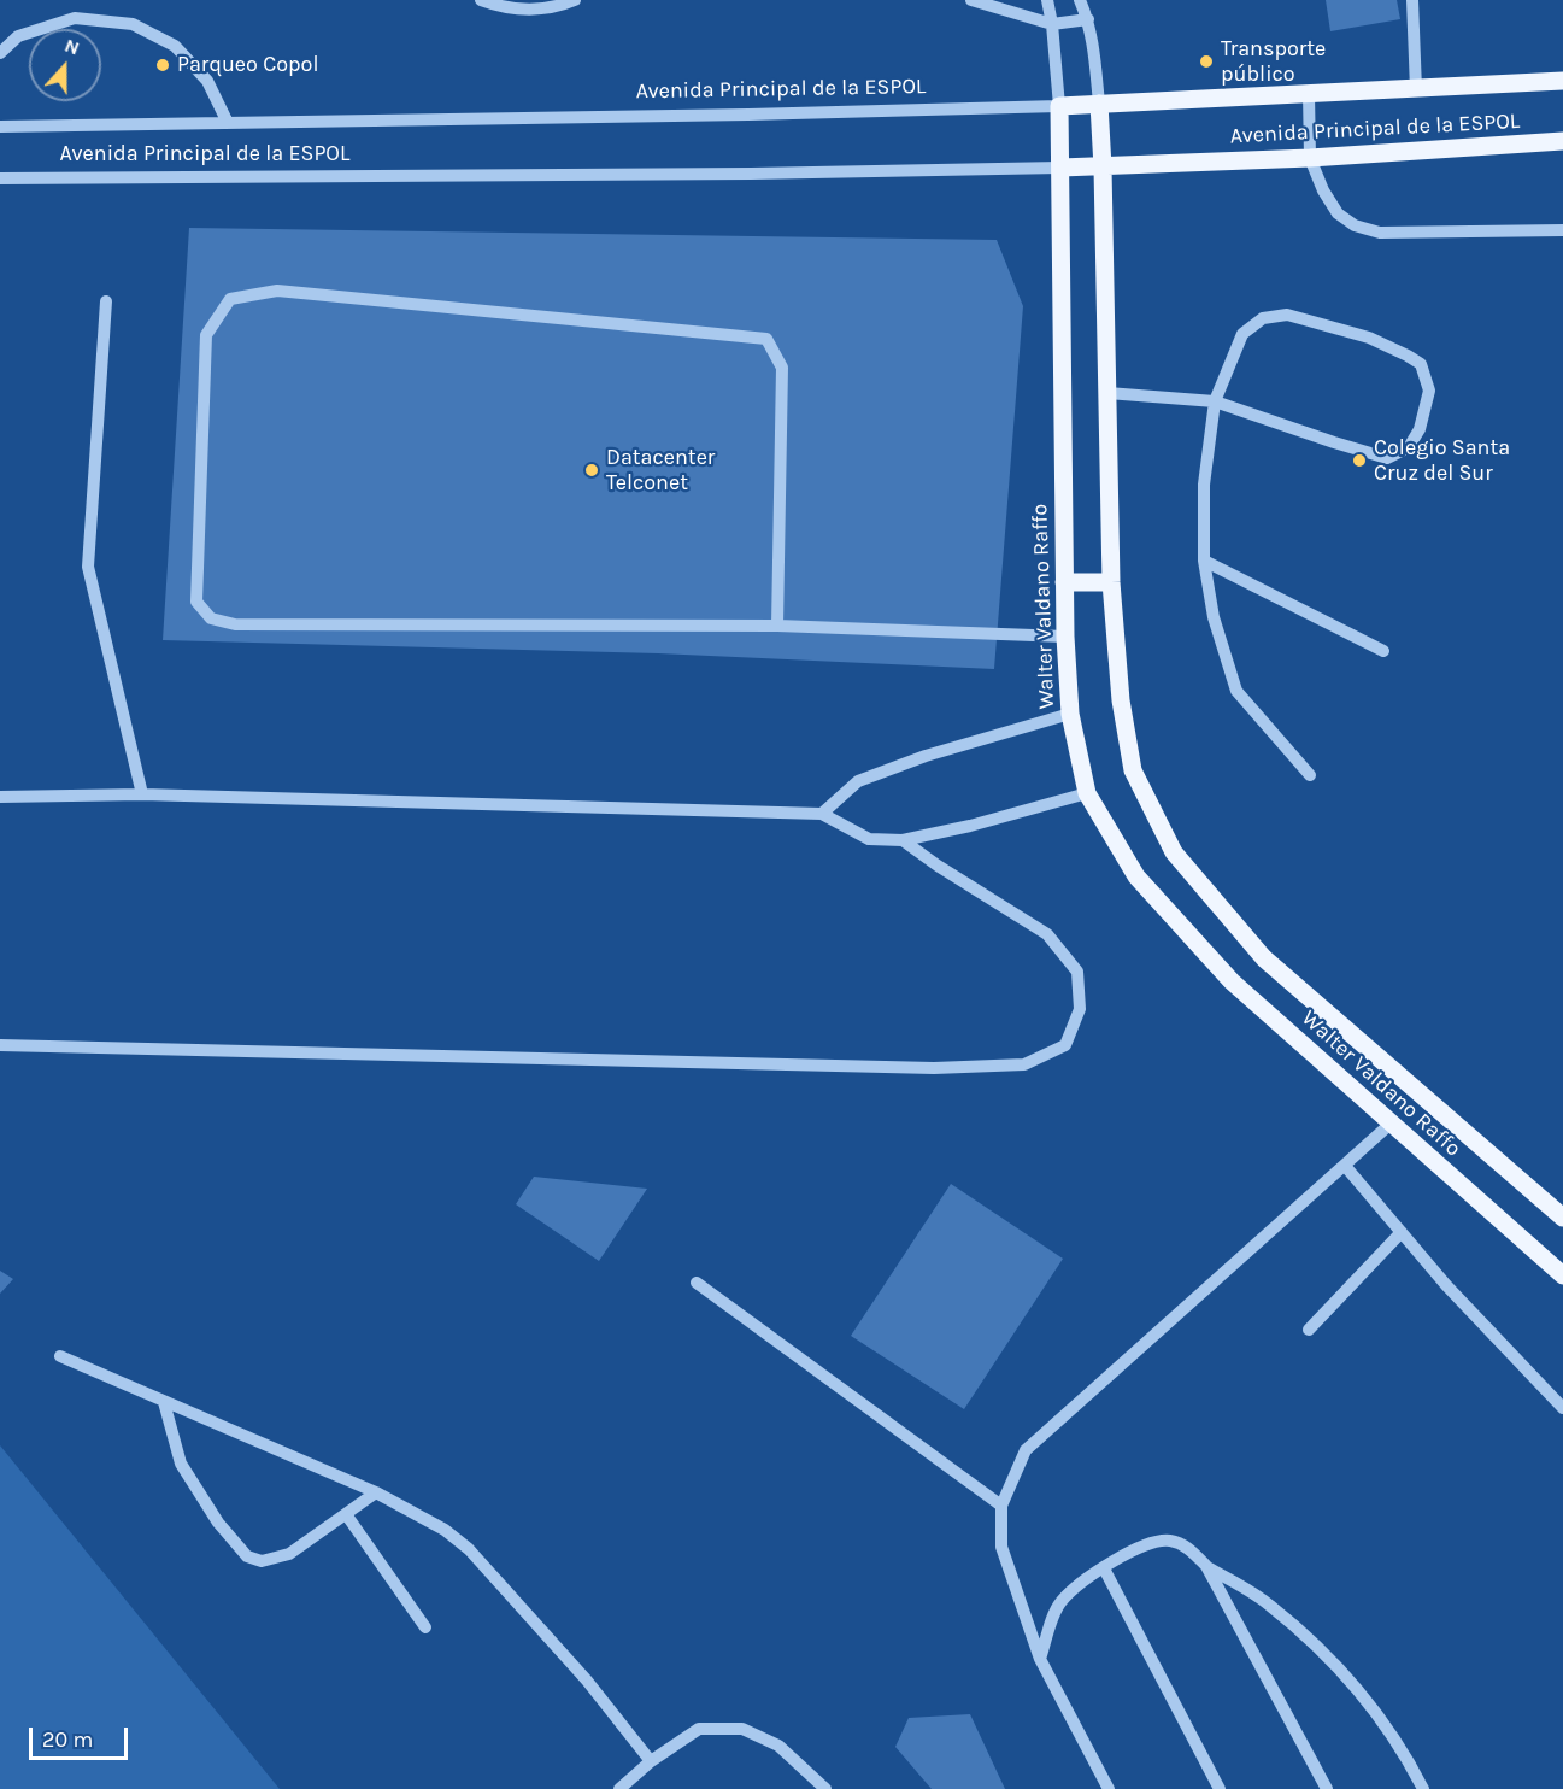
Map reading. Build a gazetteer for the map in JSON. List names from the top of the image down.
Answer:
{
  "streets": {
    "main road": ["Avenida Principal de la ESPOL", "Walter Valdano Raffo"]
  },
  "crossings": [
    ["Avenida Principal de la ESPOL", "Walter Valdano Raffo"]
  ],
  "places": [
    "Transporte público",
    "Parqueo Copol",
    "Colegio Santa Cruz del Sur",
    "Datacenter Telconet"
  ],
  "scale_bar": "20 m",
  "north": "top"
}
